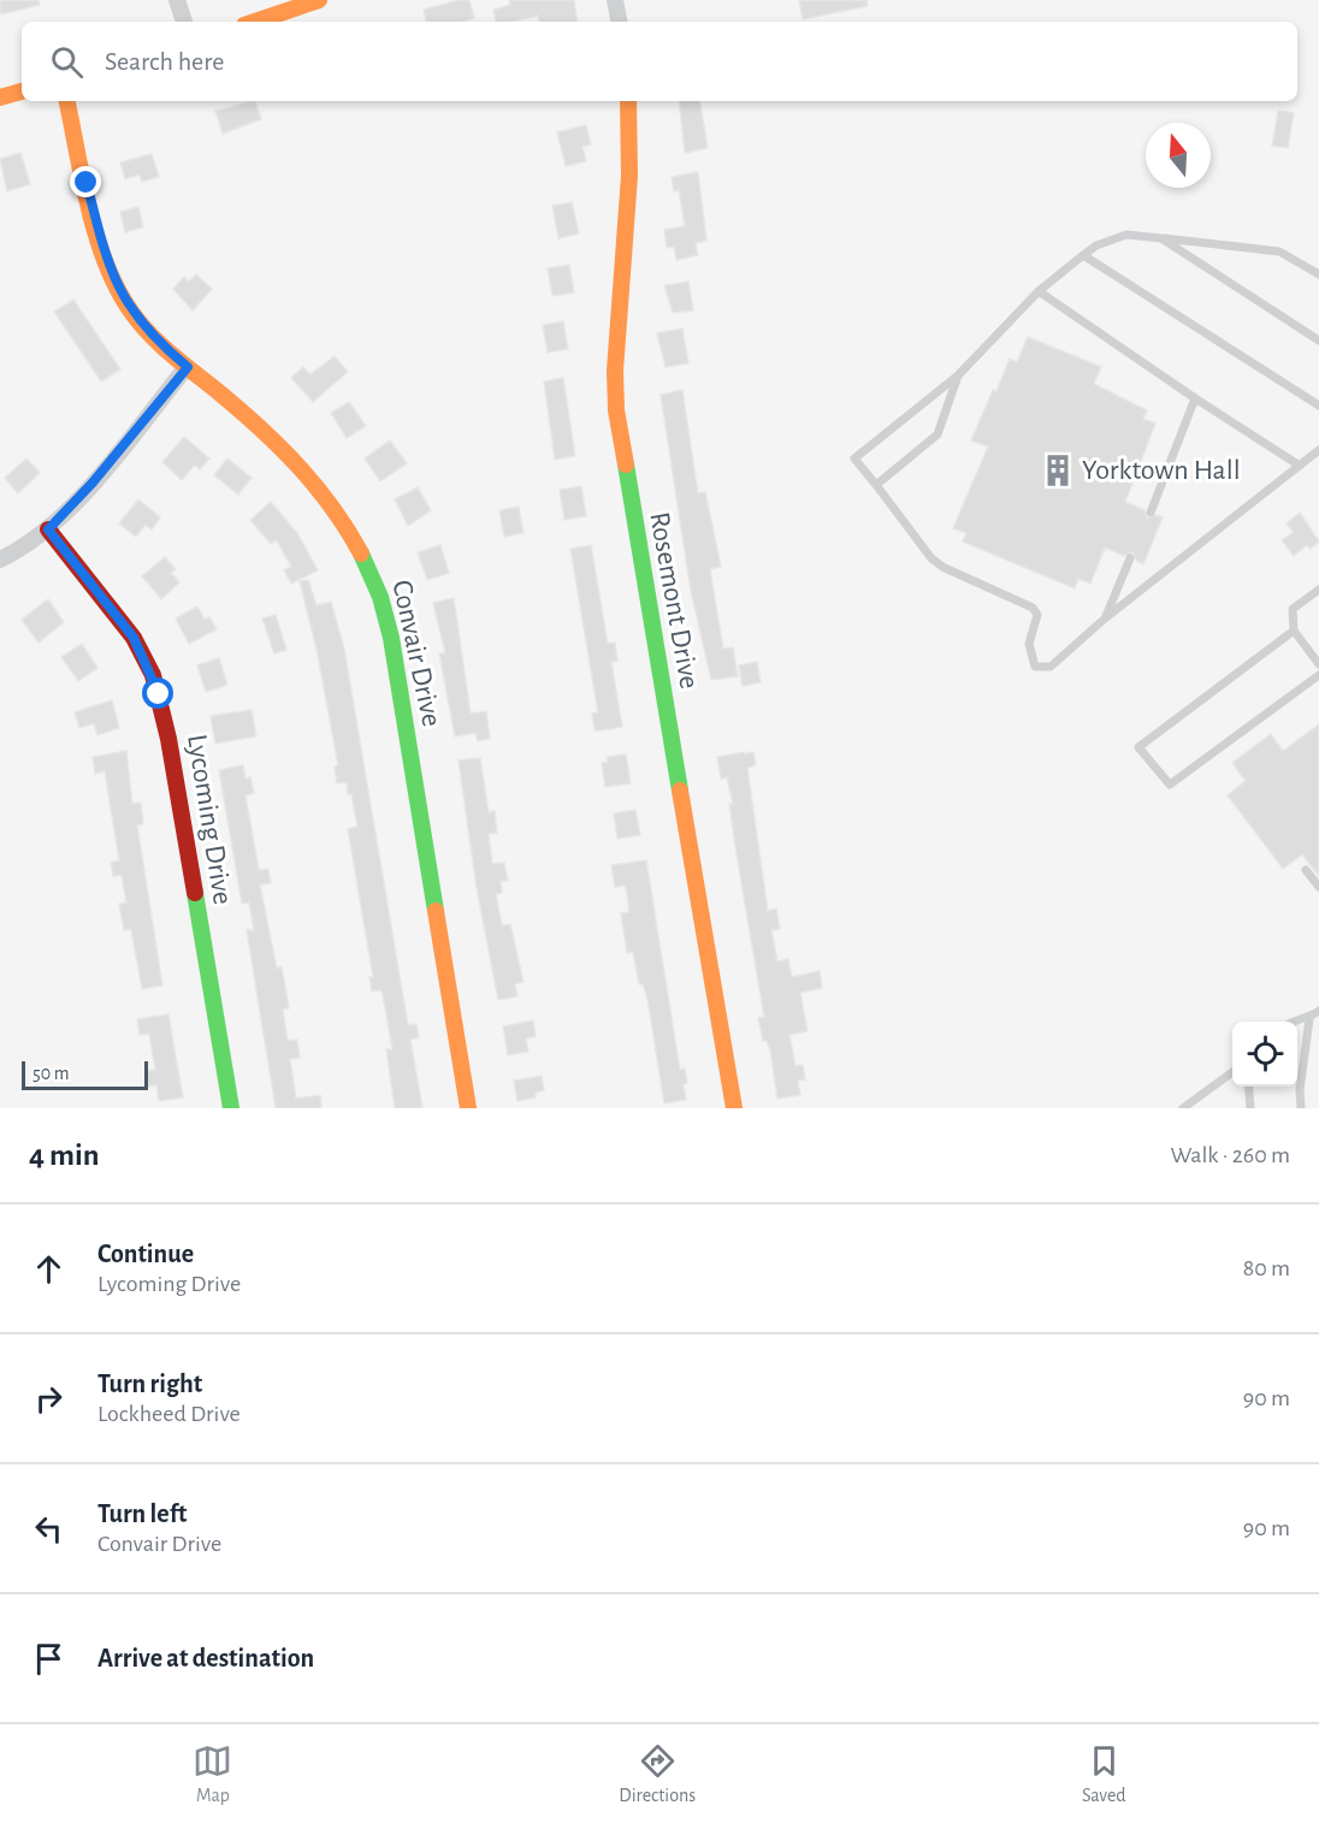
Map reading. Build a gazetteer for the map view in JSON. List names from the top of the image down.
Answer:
{
  "streets": {
    "street": ["Rosemont Drive", "Convair Drive", "Lycoming Drive"]
  },
  "places": {
    "building": ["Yorktown Hall"]
  },
  "scale_bar": "50 m",
  "north": "top",
  "page": {
    "search": "Search here",
    "scale": "50 m",
    "heading": ["4 min", "Walk · 260 m"],
    "list": [
      ["Continue", "Lycoming Drive", "80 m"],
      ["Turn right", "Lockheed Drive", "90 m"],
      ["Turn left", "Convair Drive", "90 m"],
      "Arrive at destination"
    ],
    "nav": ["Map", "Directions", "Saved"]
  }
}
